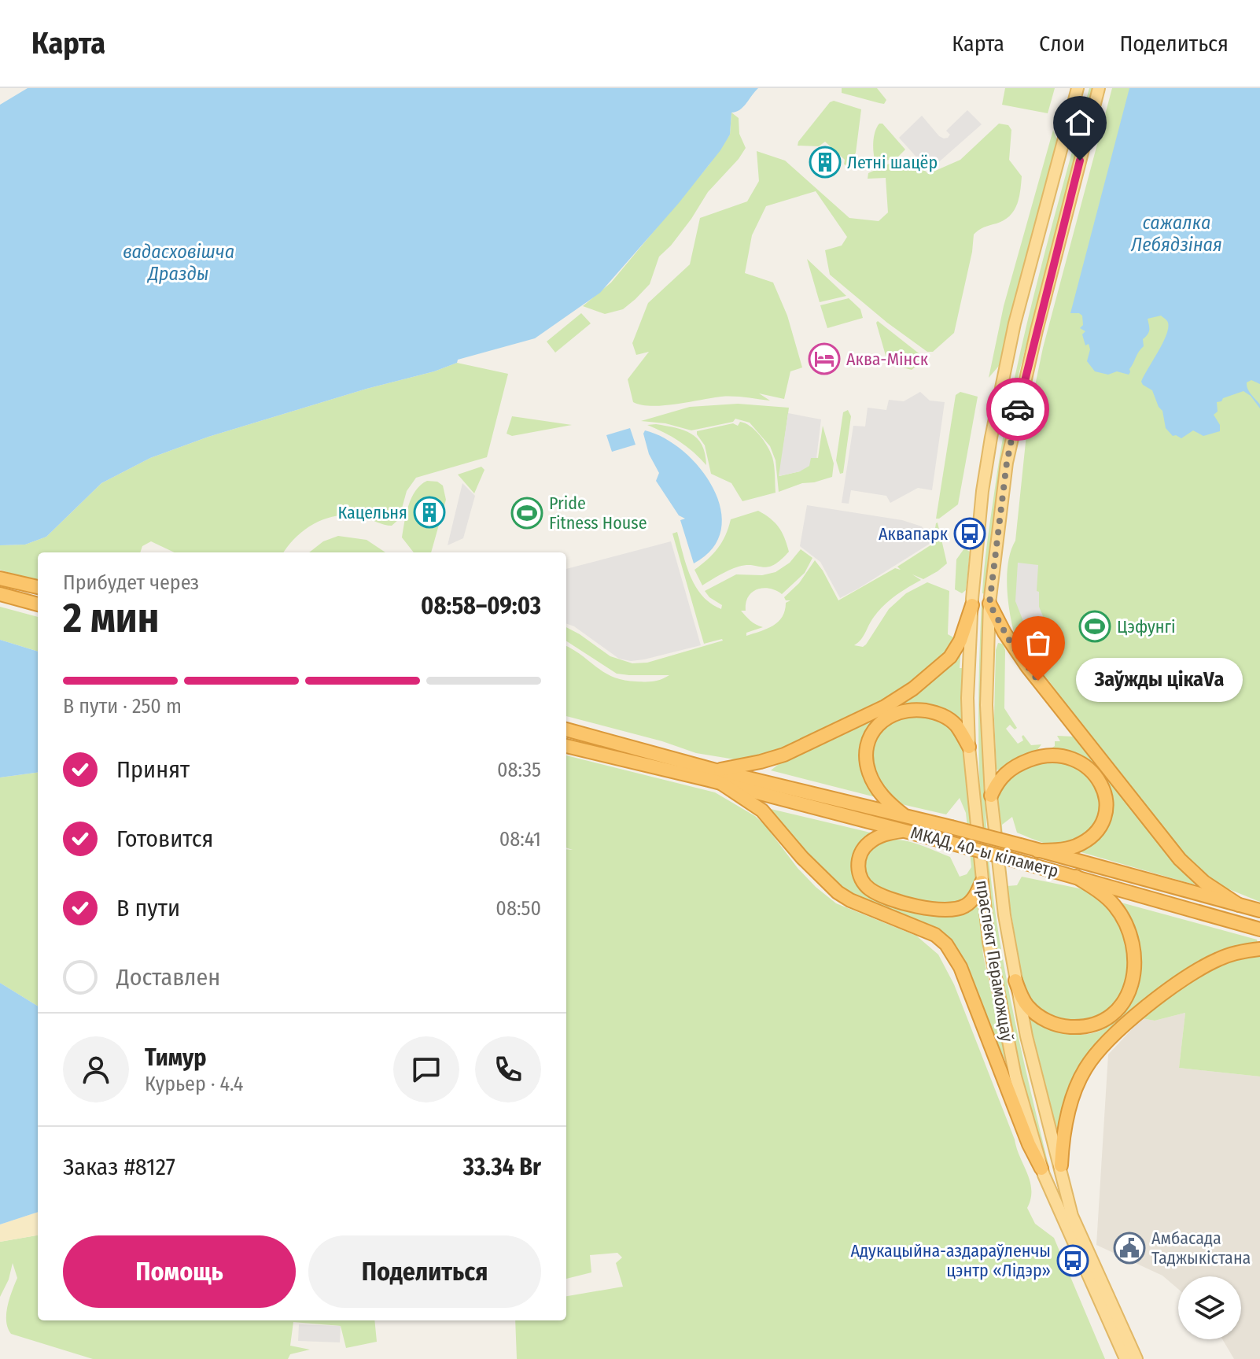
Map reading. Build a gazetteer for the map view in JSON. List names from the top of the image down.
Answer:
{
  "streets": {
    "highway": ["МКАД, 40-ы кіламетр"],
    "main road": ["праспект Пераможцаў"]
  },
  "water": ["сажалка Лебядзіная", "вадасховішча Дразды"],
  "places": {
    "building": ["Летні шацёр", "Кацельня"],
    "hotel": ["Аква-Мінск"],
    "sports": ["Pride Fitness House", "Цэфунгі"],
    "bus stop": ["Аквапарк", "Адукацыйна-аздараўленчы цэнтр «Лідэр»"],
    "other": ["Заўжды цікаVа"],
    "public building": ["Амбасада Таджыкістана"]
  },
  "page": {
    "header": "Карта",
    "nav": ["Карта", "Слои", "Поделиться"],
    "heading": ["2 мин", "Прибудет через", "08:58–09:03"],
    "panel": [
      "Тимур",
      "Курьер · 4.4",
      "Заказ #8127",
      "33.34 Br"
    ],
    "bubble": "Заўжды цікаVа",
    "bar": "В пути · 250 m",
    "list": [
      ["Принят", "08:35"],
      ["Готовится", "08:41"],
      ["В пути", "08:50"],
      "Доставлен"
    ],
    "buttons": ["Помощь", "Поделиться"]
  }
}
